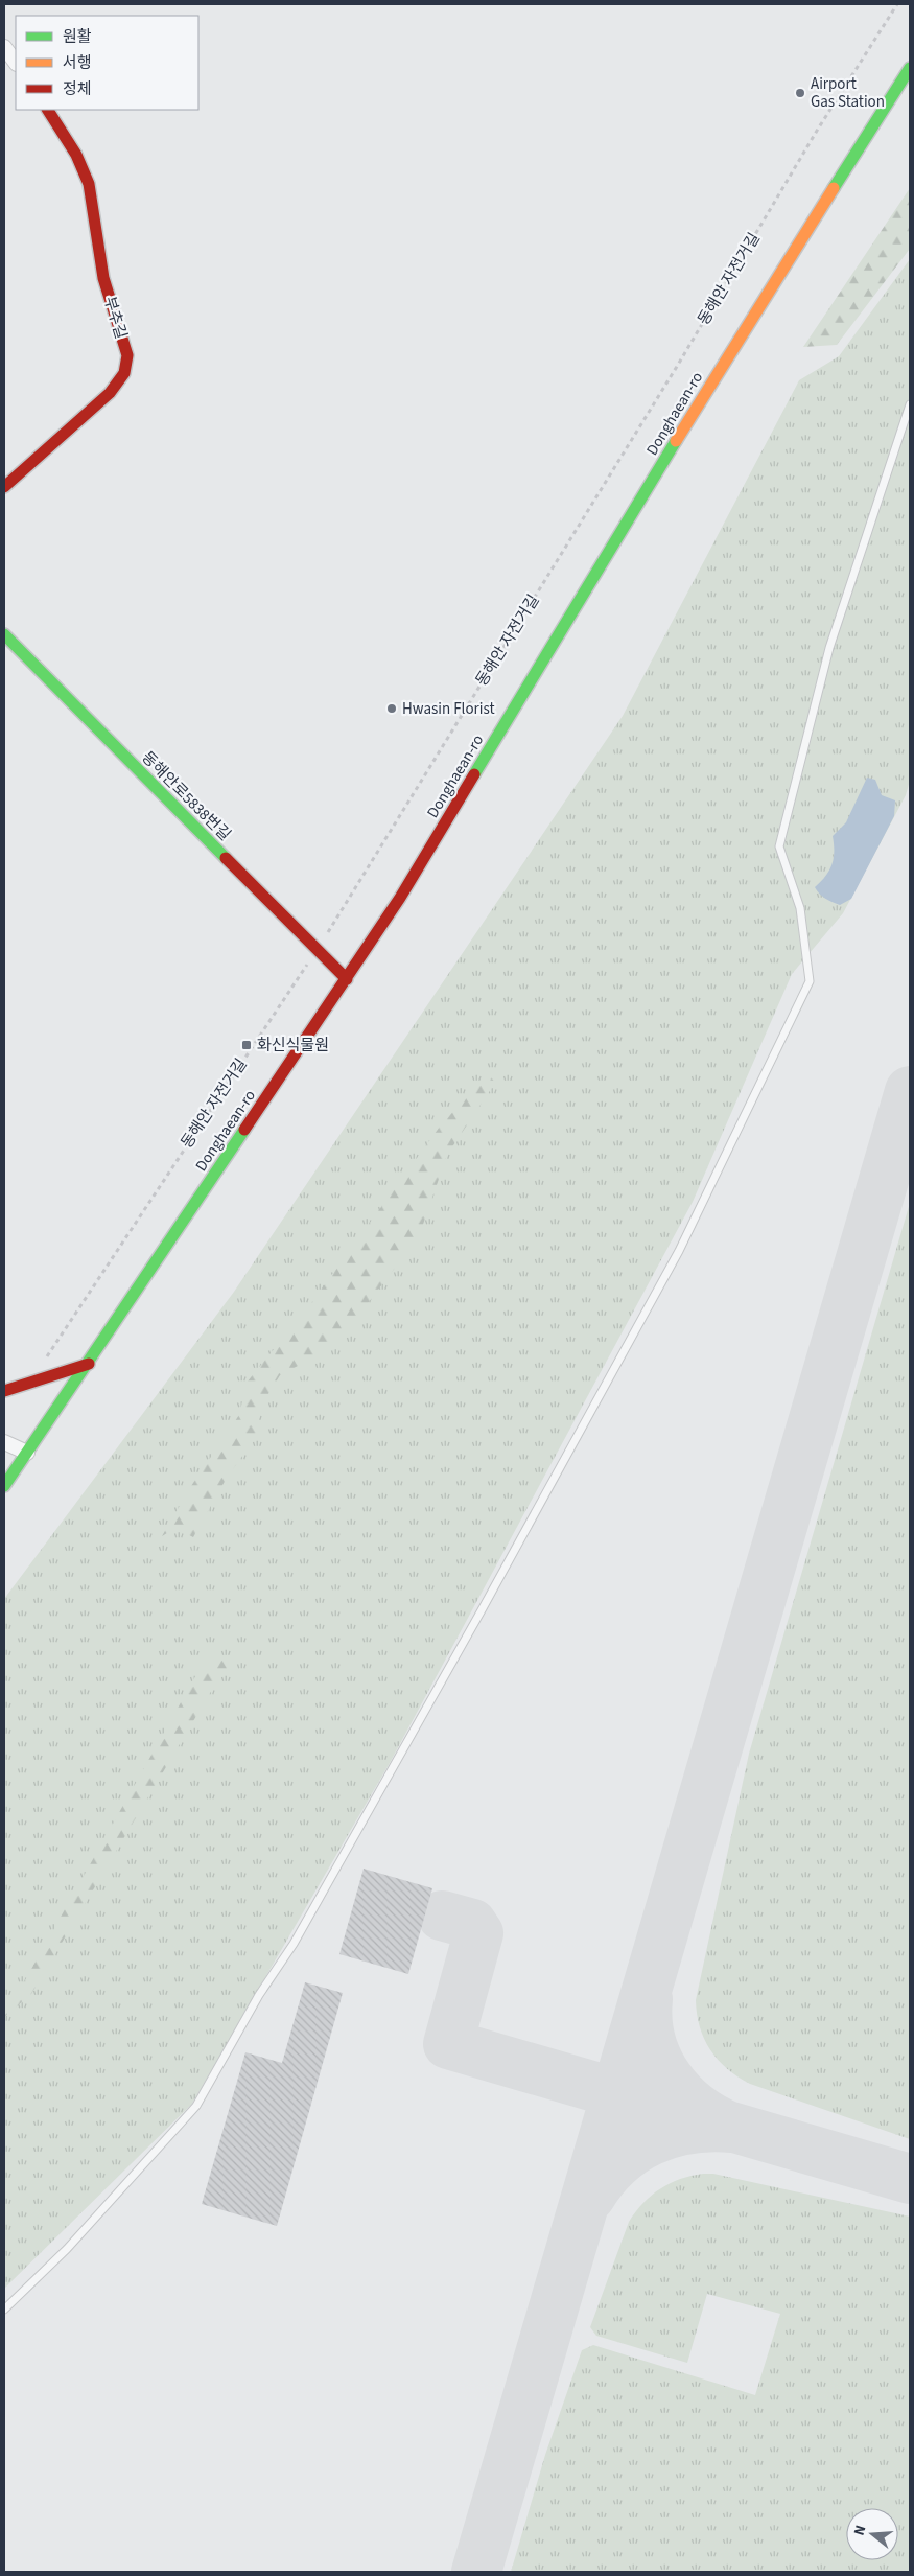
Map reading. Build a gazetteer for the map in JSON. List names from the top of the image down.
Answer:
{
  "streets": {
    "main road": ["부추길", "Donghaean-ro", "동해안로5838번길"],
    "path": ["동해안 자전거길"]
  },
  "crossings": [
    ["동해안 자전거길", "동해안로5838번길"],
    ["Donghaean-ro", "동해안로5838번길"]
  ],
  "places": {
    "other": ["Airport Gas Station", "Hwasin Florist"],
    "transit": ["화신식물원"]
  },
  "legend": ["원활", "서행", "정체"],
  "north": "left"
}
